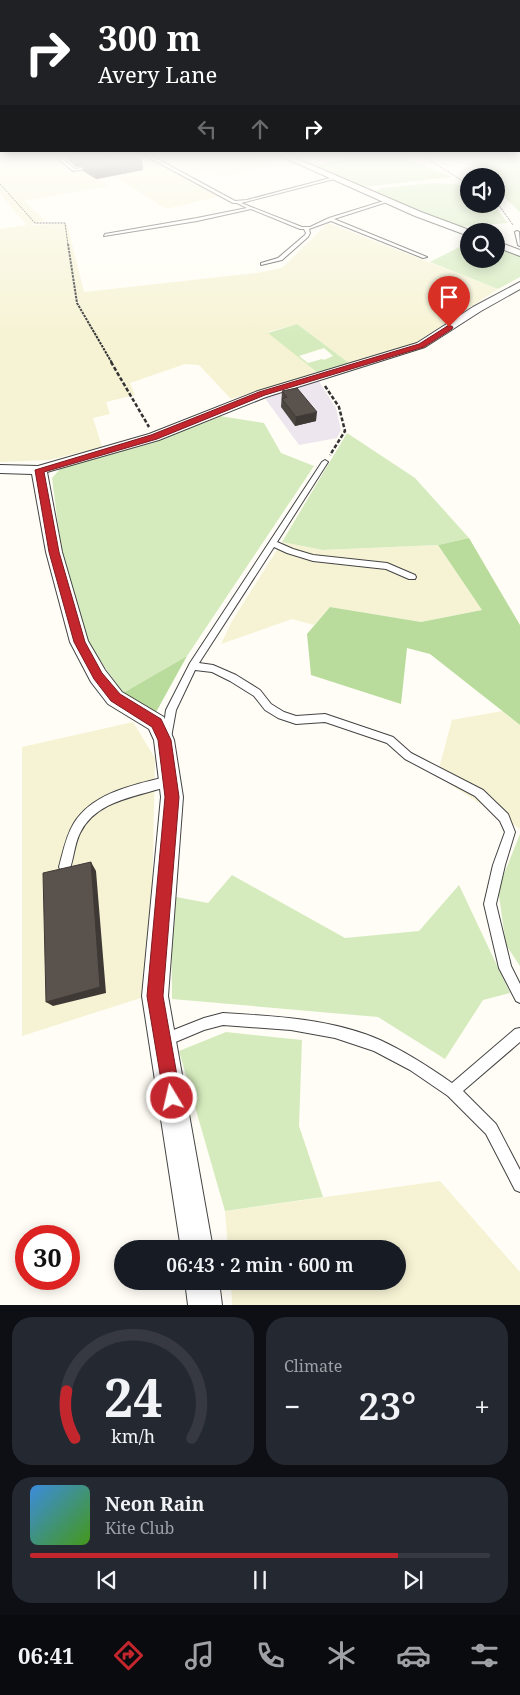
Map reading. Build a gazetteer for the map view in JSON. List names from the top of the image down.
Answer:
{
  "page": {
    "turn": ["300 m", "Avery Lane"],
    "limit": "30",
    "trip": "06:43 · 2 min · 600 m",
    "tile": "Climate",
    "heat": ["−", "23°", "+"],
    "song": ["Neon Rain", "Kite Club"],
    "tabs": "06:41",
    "gauge": ["24", "km/h"]
  }
}
